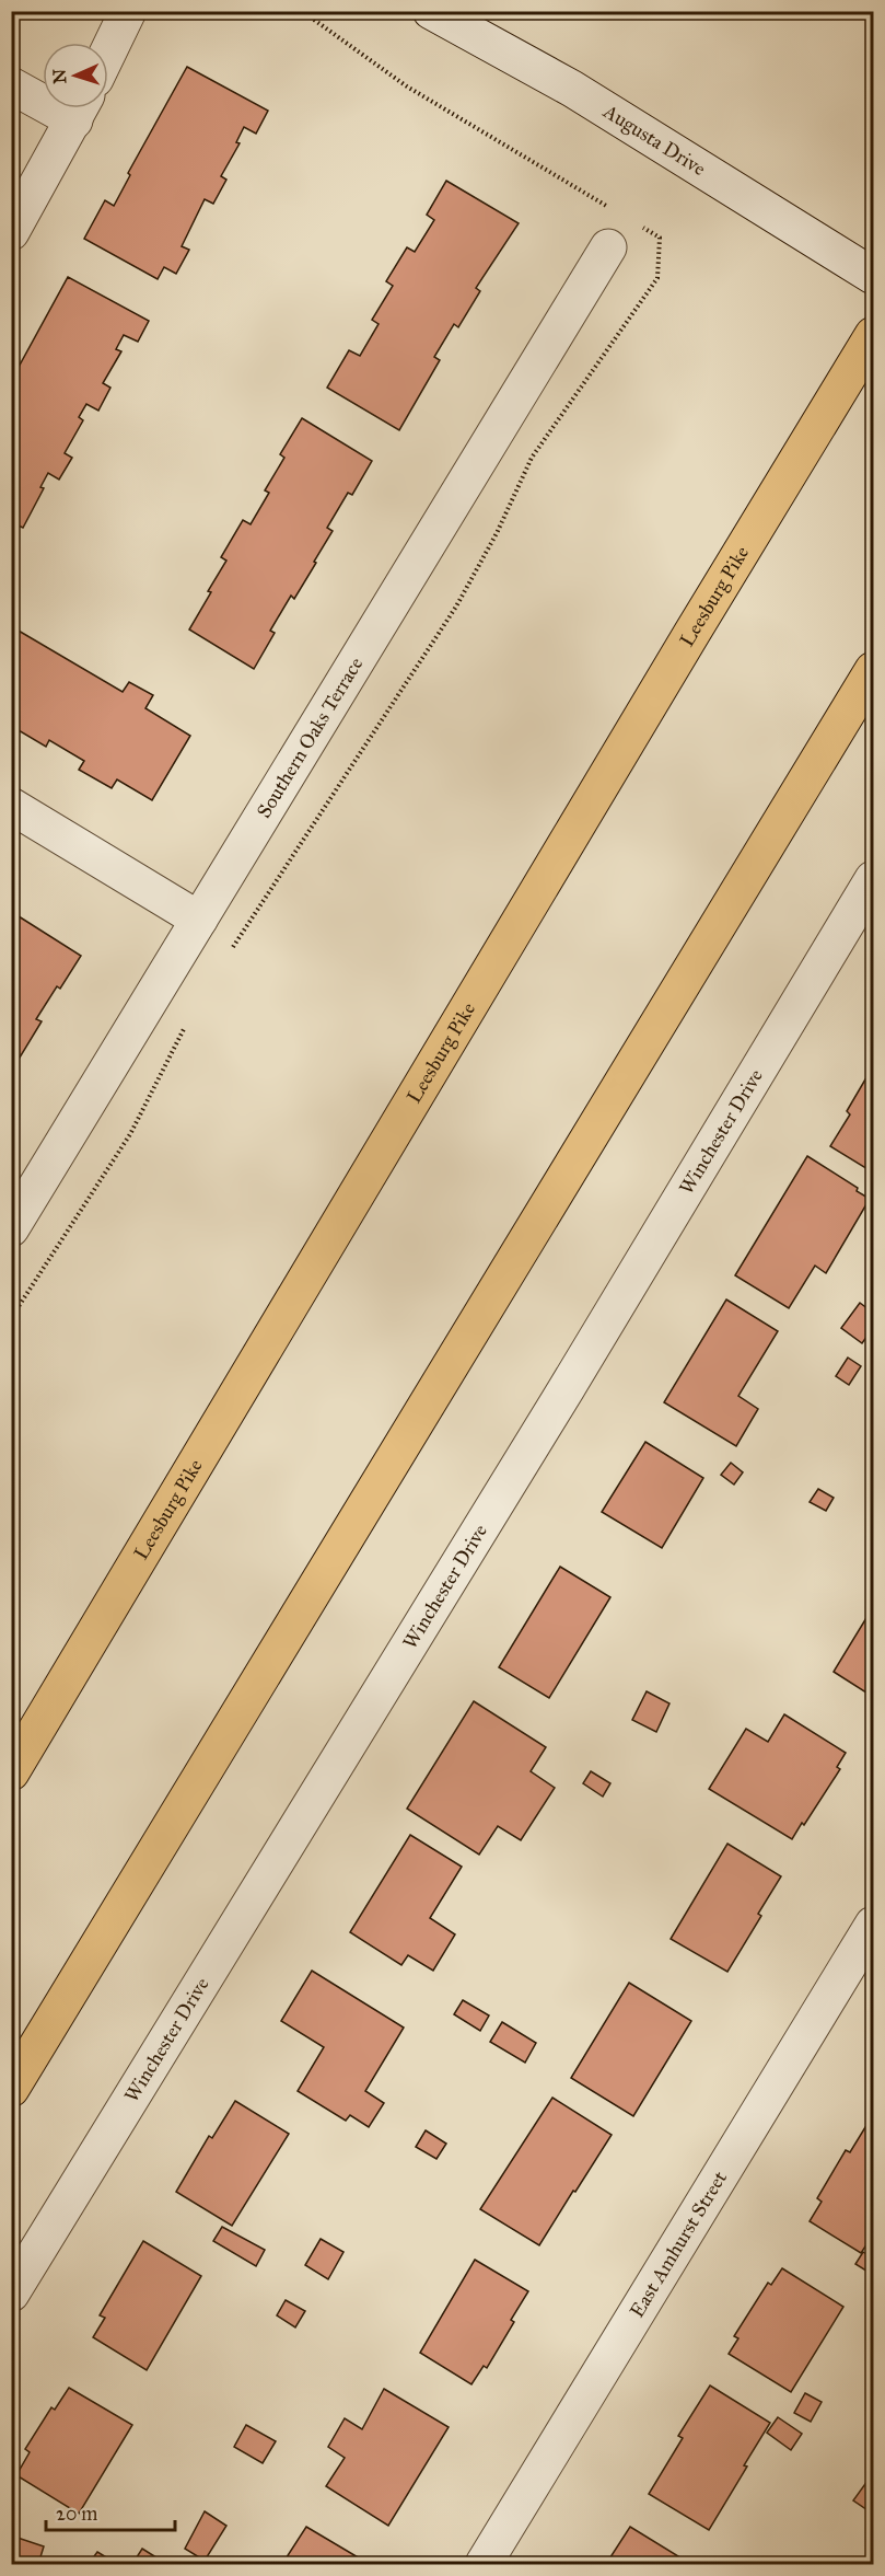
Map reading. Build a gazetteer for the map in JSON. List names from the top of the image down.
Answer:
{
  "streets": {
    "highway": ["Leesburg Pike"],
    "street": [
      "Augusta Drive",
      "Southern Oaks Terrace",
      "Winchester Drive",
      "East Amhurst Street"
    ]
  },
  "scale_bar": "20 m",
  "north": "left"
}
